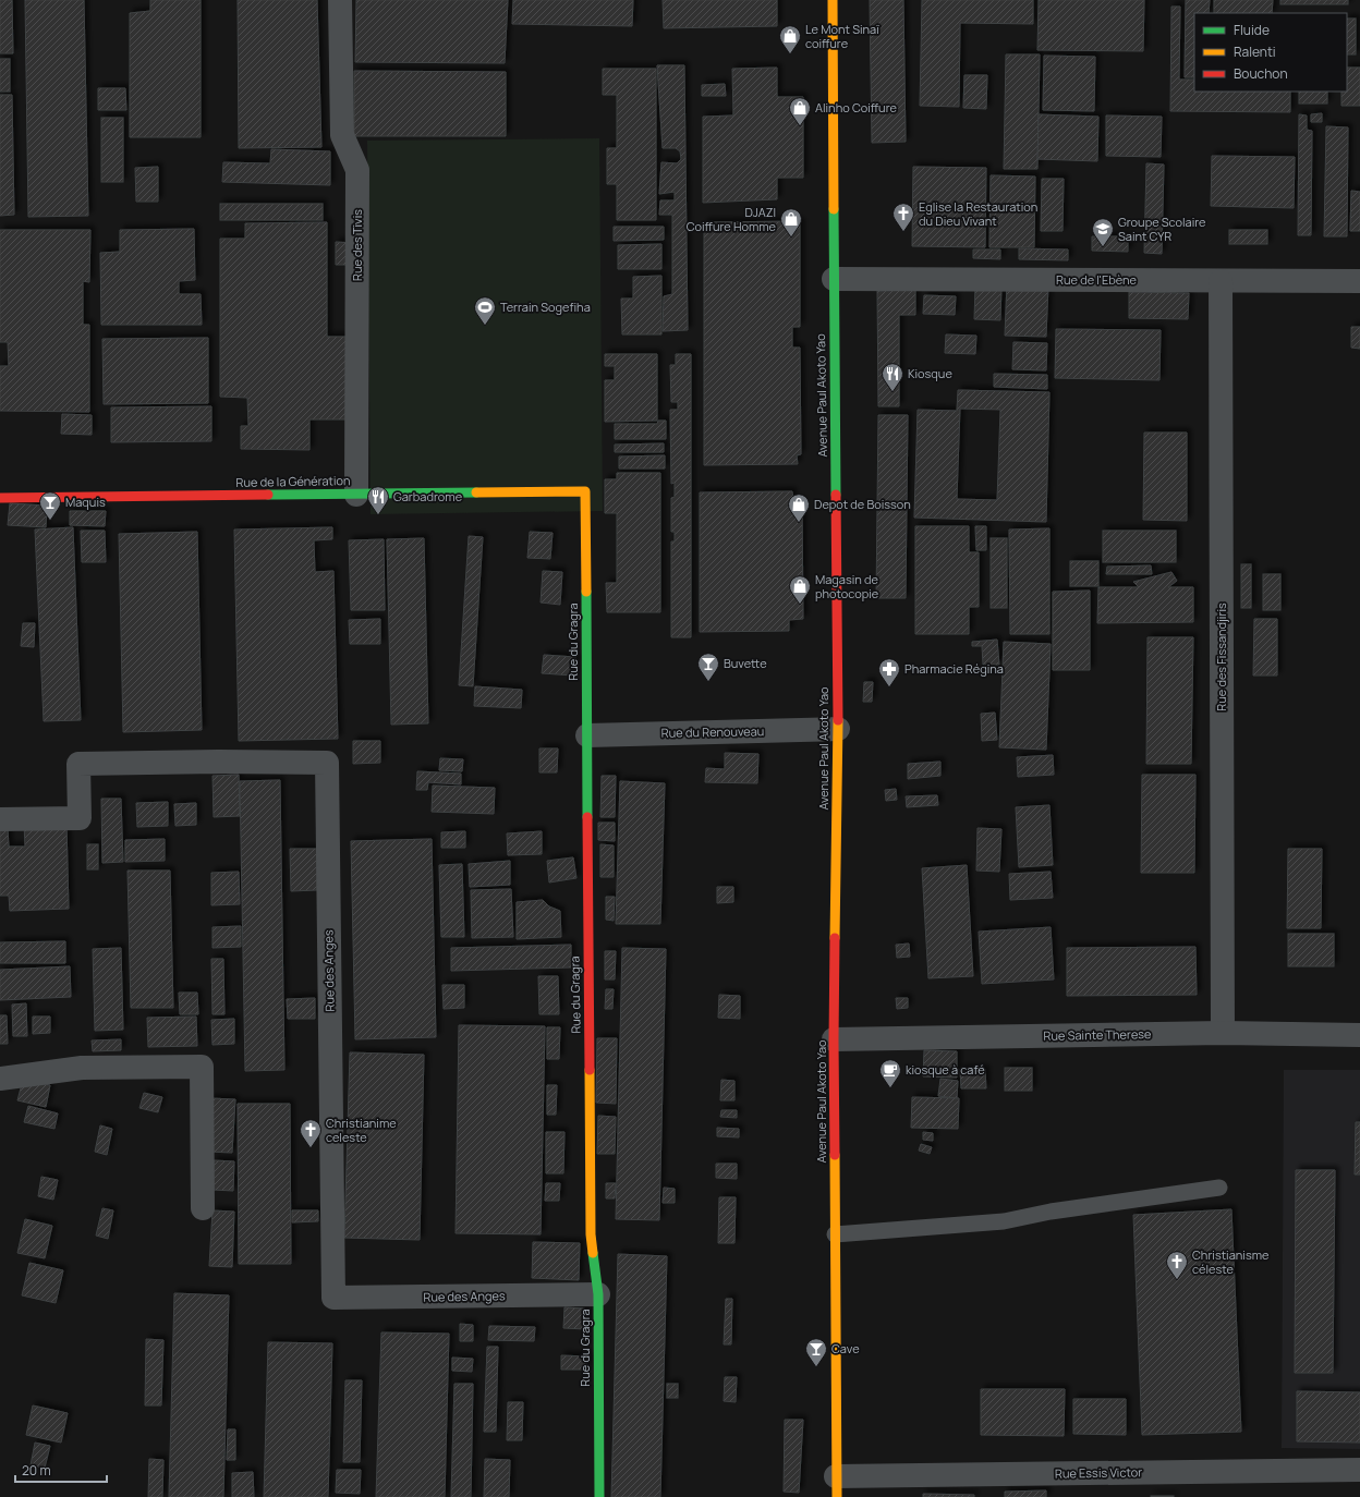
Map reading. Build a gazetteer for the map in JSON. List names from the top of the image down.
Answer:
{
  "streets": {
    "street": [
      "Rue des Tivis",
      "Rue de l'Ebène",
      "Avenue Paul Akoto Yao",
      "Rue de la Génération",
      "Rue du Gragra",
      "Rue des Fissandjiris",
      "Rue du Renouveau",
      "Rue des Anges",
      "Rue Sainte Therese",
      "Rue Essis Victor"
    ]
  },
  "crossings": [
    ["Rue des Tivis", "Rue de la Génération"],
    ["Rue de l'Ebène", "Avenue Paul Akoto Yao"],
    ["Rue de l'Ebène", "Rue des Fissandjiris"],
    ["Avenue Paul Akoto Yao", "Rue du Renouveau"],
    ["Avenue Paul Akoto Yao", "Rue Sainte Therese"],
    ["Avenue Paul Akoto Yao", "Rue Essis Victor"],
    ["Rue de la Génération", "Rue du Gragra"],
    ["Rue du Gragra", "Rue du Renouveau"],
    ["Rue du Gragra", "Rue des Anges"],
    ["Rue des Fissandjiris", "Rue Sainte Therese"]
  ],
  "places": {
    "shop": [
      "Le Mont Sinaî coiffure",
      "Alinho Coiffure",
      "DJAZI Coiffure Homme",
      "Depot de Boisson",
      "Magasin de photocopie"
    ],
    "church": ["Eglise la Restauration du Dieu Vivant", "Christianime celeste", "Christianisme céleste"],
    "school or university": ["Groupe Scolaire Saint CYR"],
    "sports": ["Terrain Sogefiha"],
    "restaurant": ["Kiosque", "Garbadrome"],
    "bar": ["Maquis", "Buvette", "Cave"],
    "pharmacy": ["Pharmacie Régina"],
    "cafe": ["kiosque à café"]
  },
  "legend": ["Fluide", "Ralenti", "Bouchon"],
  "scale_bar": "20 m"
}
